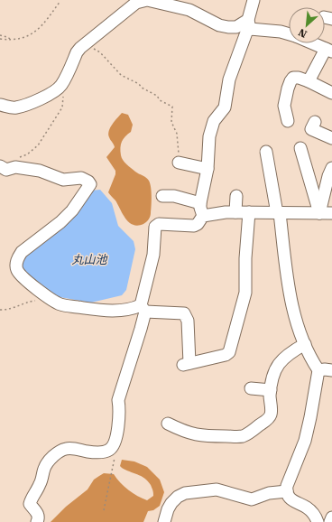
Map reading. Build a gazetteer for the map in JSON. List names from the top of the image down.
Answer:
{
  "water": ["丸山池"],
  "north": "bottom left"
}
